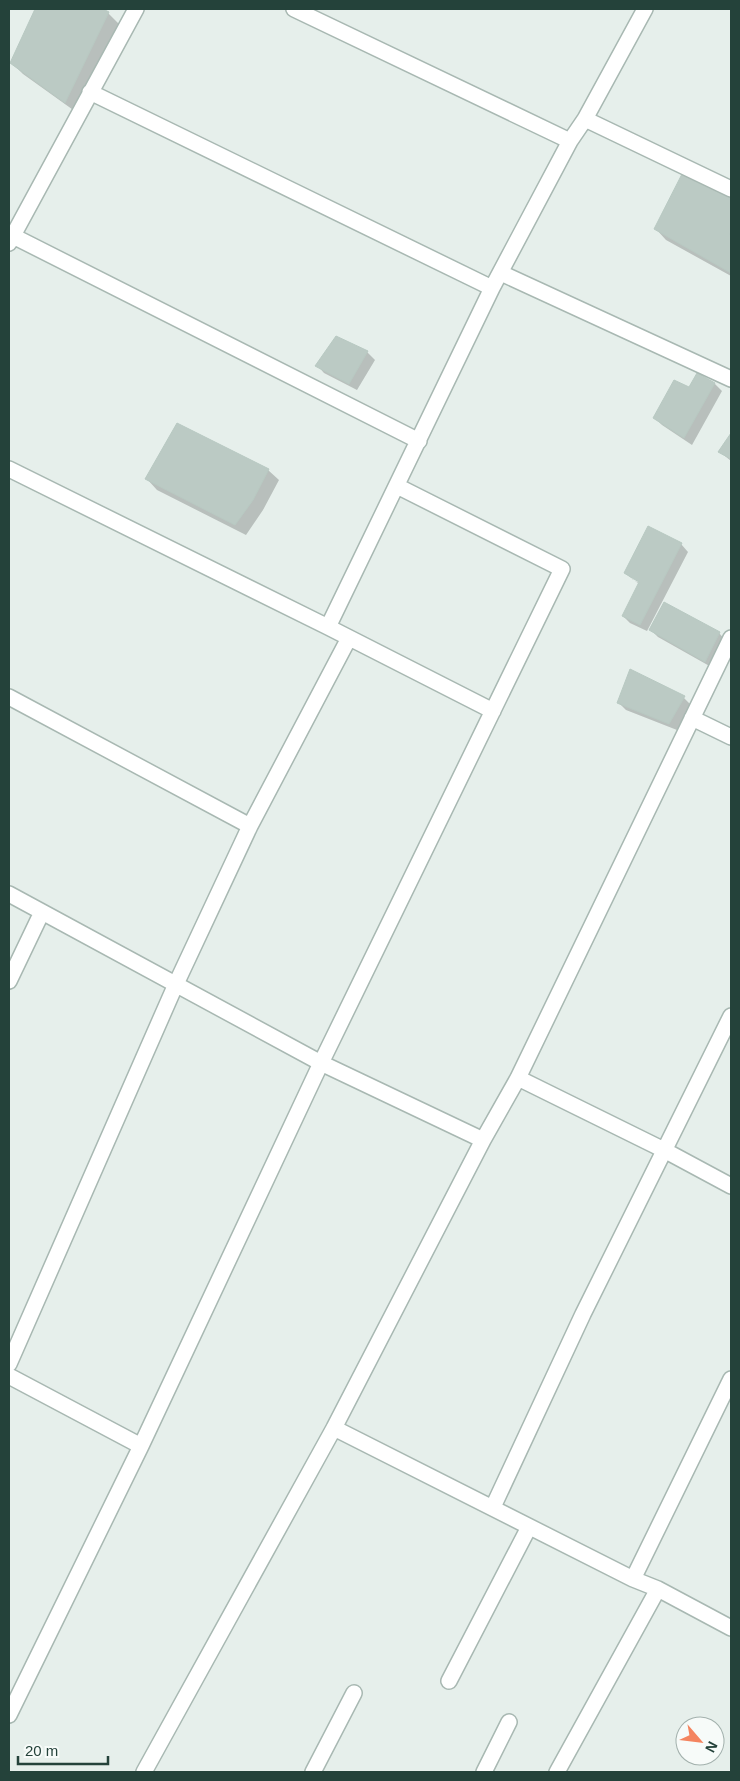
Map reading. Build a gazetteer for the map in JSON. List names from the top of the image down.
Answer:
{
  "scale_bar": "20 m",
  "north": "bottom right"
}
